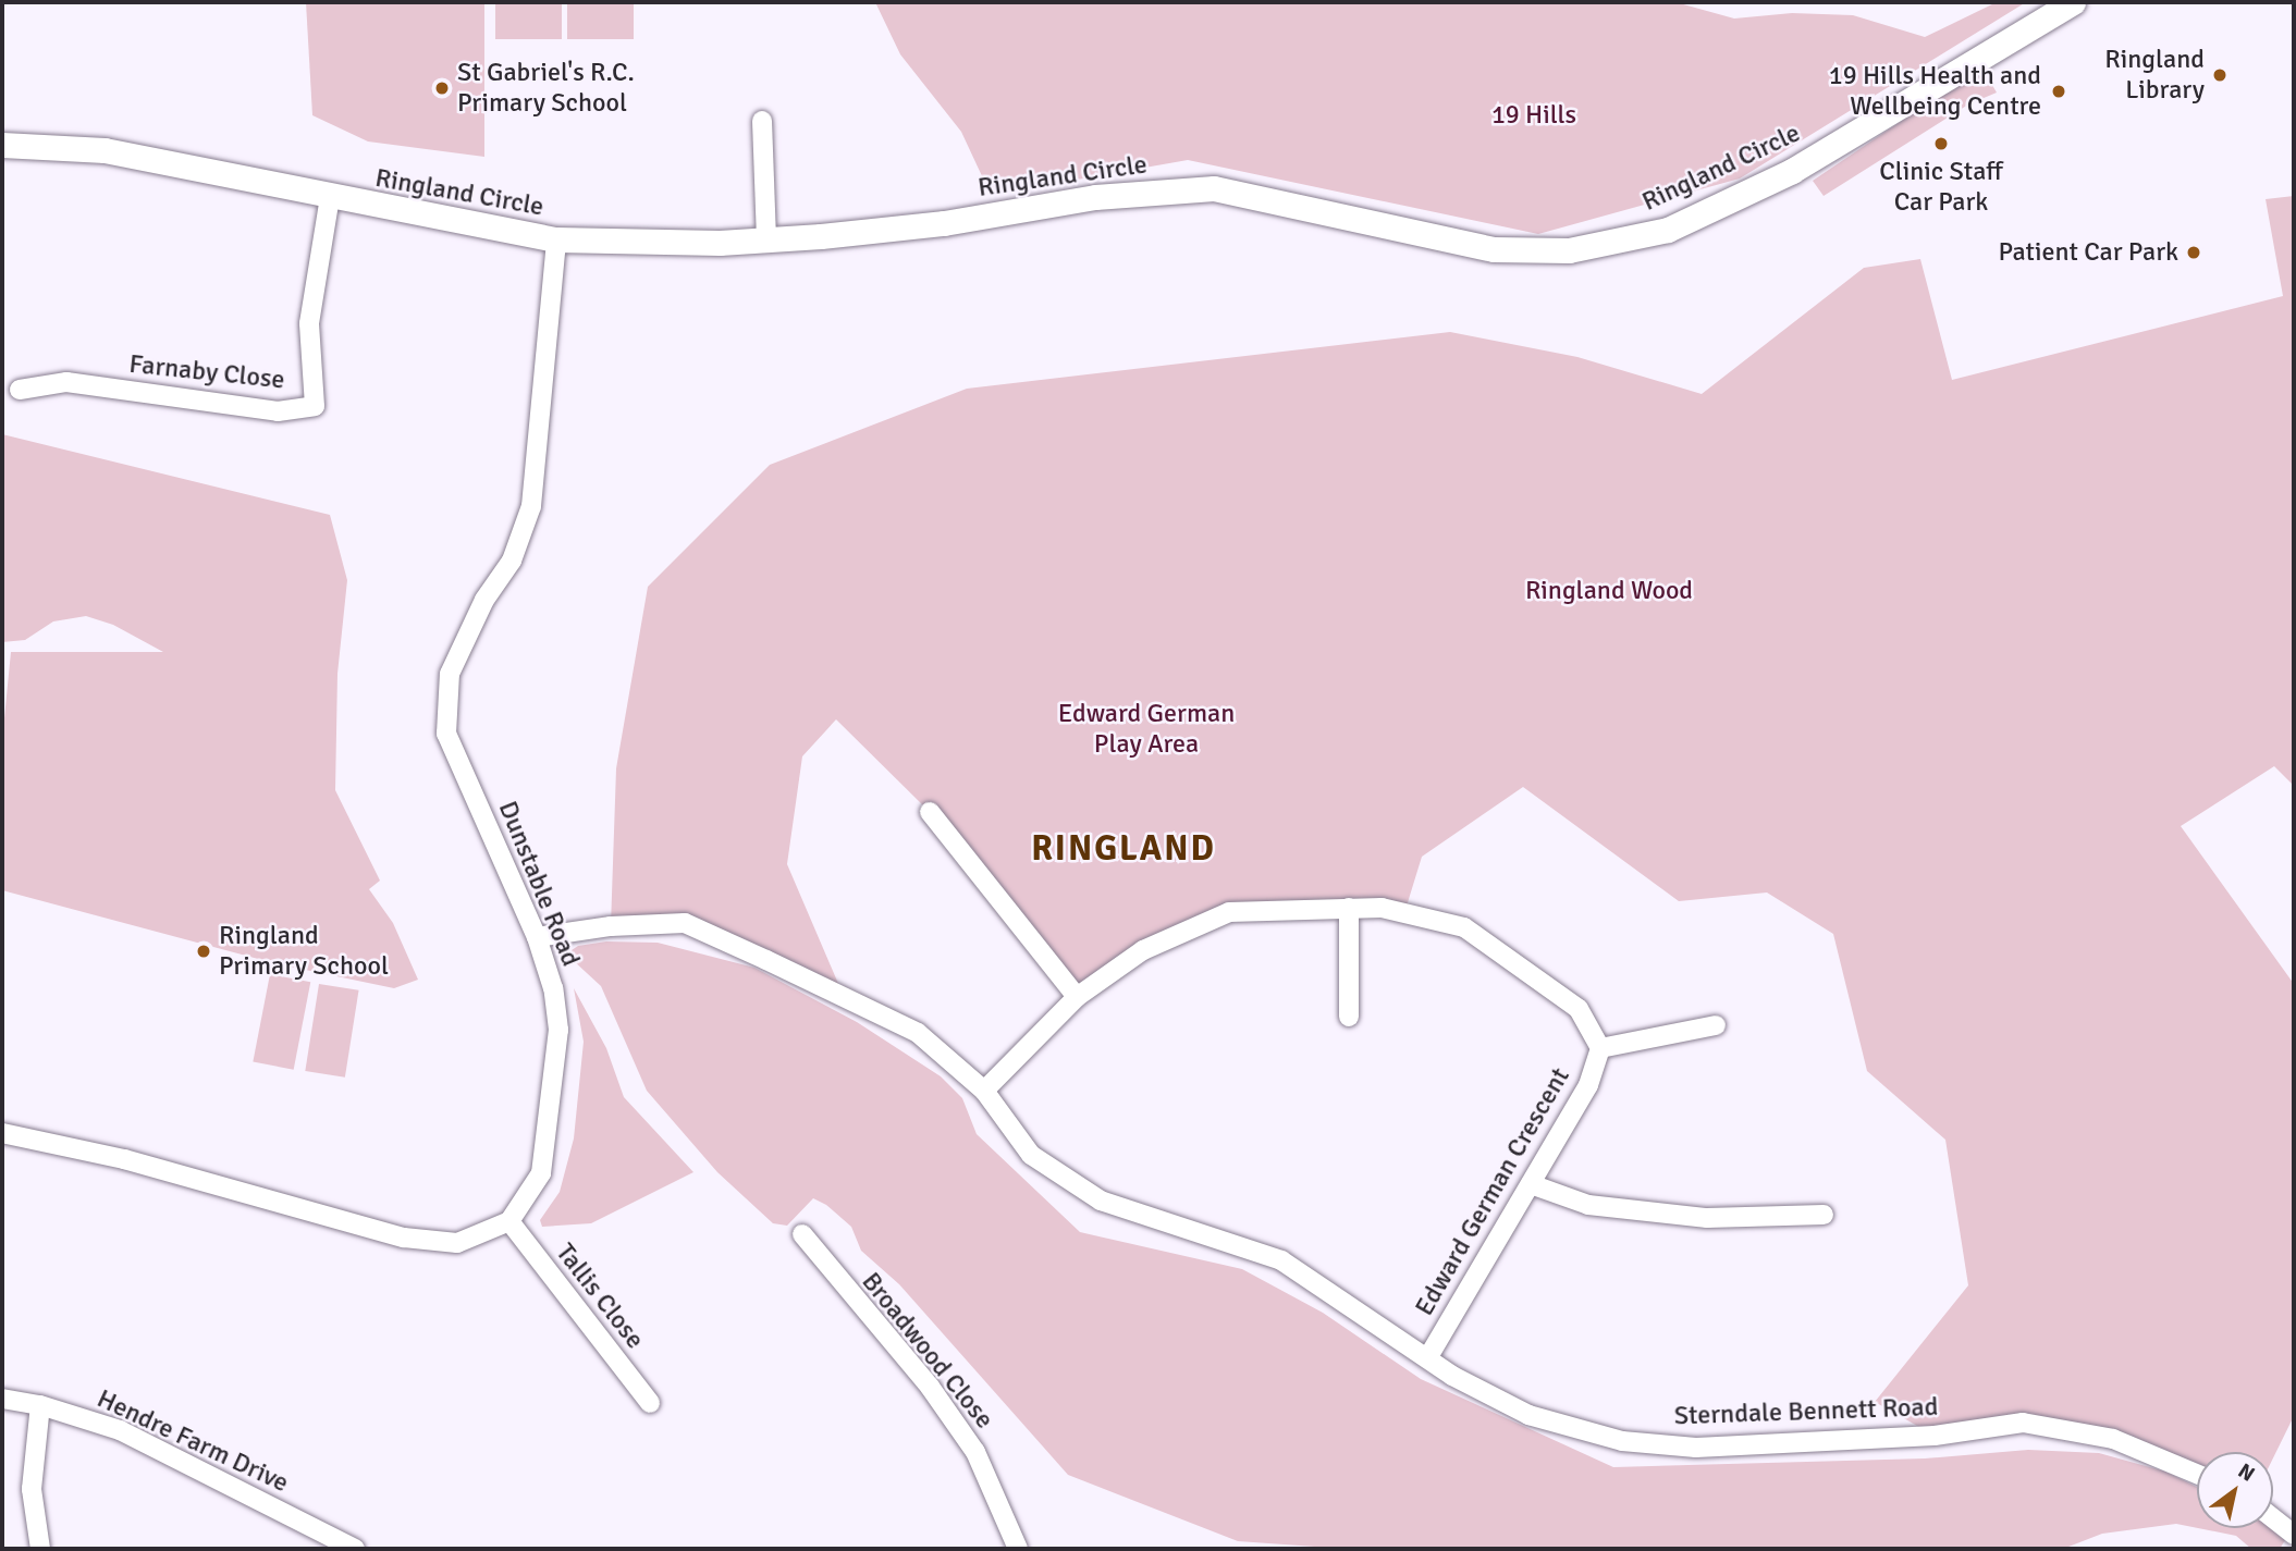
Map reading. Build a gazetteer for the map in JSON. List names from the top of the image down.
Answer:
{
  "streets": {
    "street": [
      "Ringland Circle",
      "Farnaby Close",
      "Dunstable Road",
      "Edward German Crescent",
      "Tallis Close",
      "Broadwood Close",
      "Sterndale Bennett Road",
      "Hendre Farm Drive"
    ]
  },
  "crossings": [
    ["Ringland Circle", "Farnaby Close"],
    ["Ringland Circle", "Dunstable Road"],
    ["Dunstable Road", "Tallis Close"],
    ["Dunstable Road", "Sterndale Bennett Road"],
    ["Edward German Crescent", "Sterndale Bennett Road"]
  ],
  "districts": ["RINGLAND"],
  "parks": ["19 Hills", "Ringland Wood", "Edward German Play Area"],
  "places": [
    "Ringland Library",
    "St Gabriel's R.C. Primary School",
    "19 Hills Health and Wellbeing Centre",
    "Clinic Staff Car Park",
    "Patient Car Park",
    "Ringland Primary School"
  ],
  "north": "top right"
}
